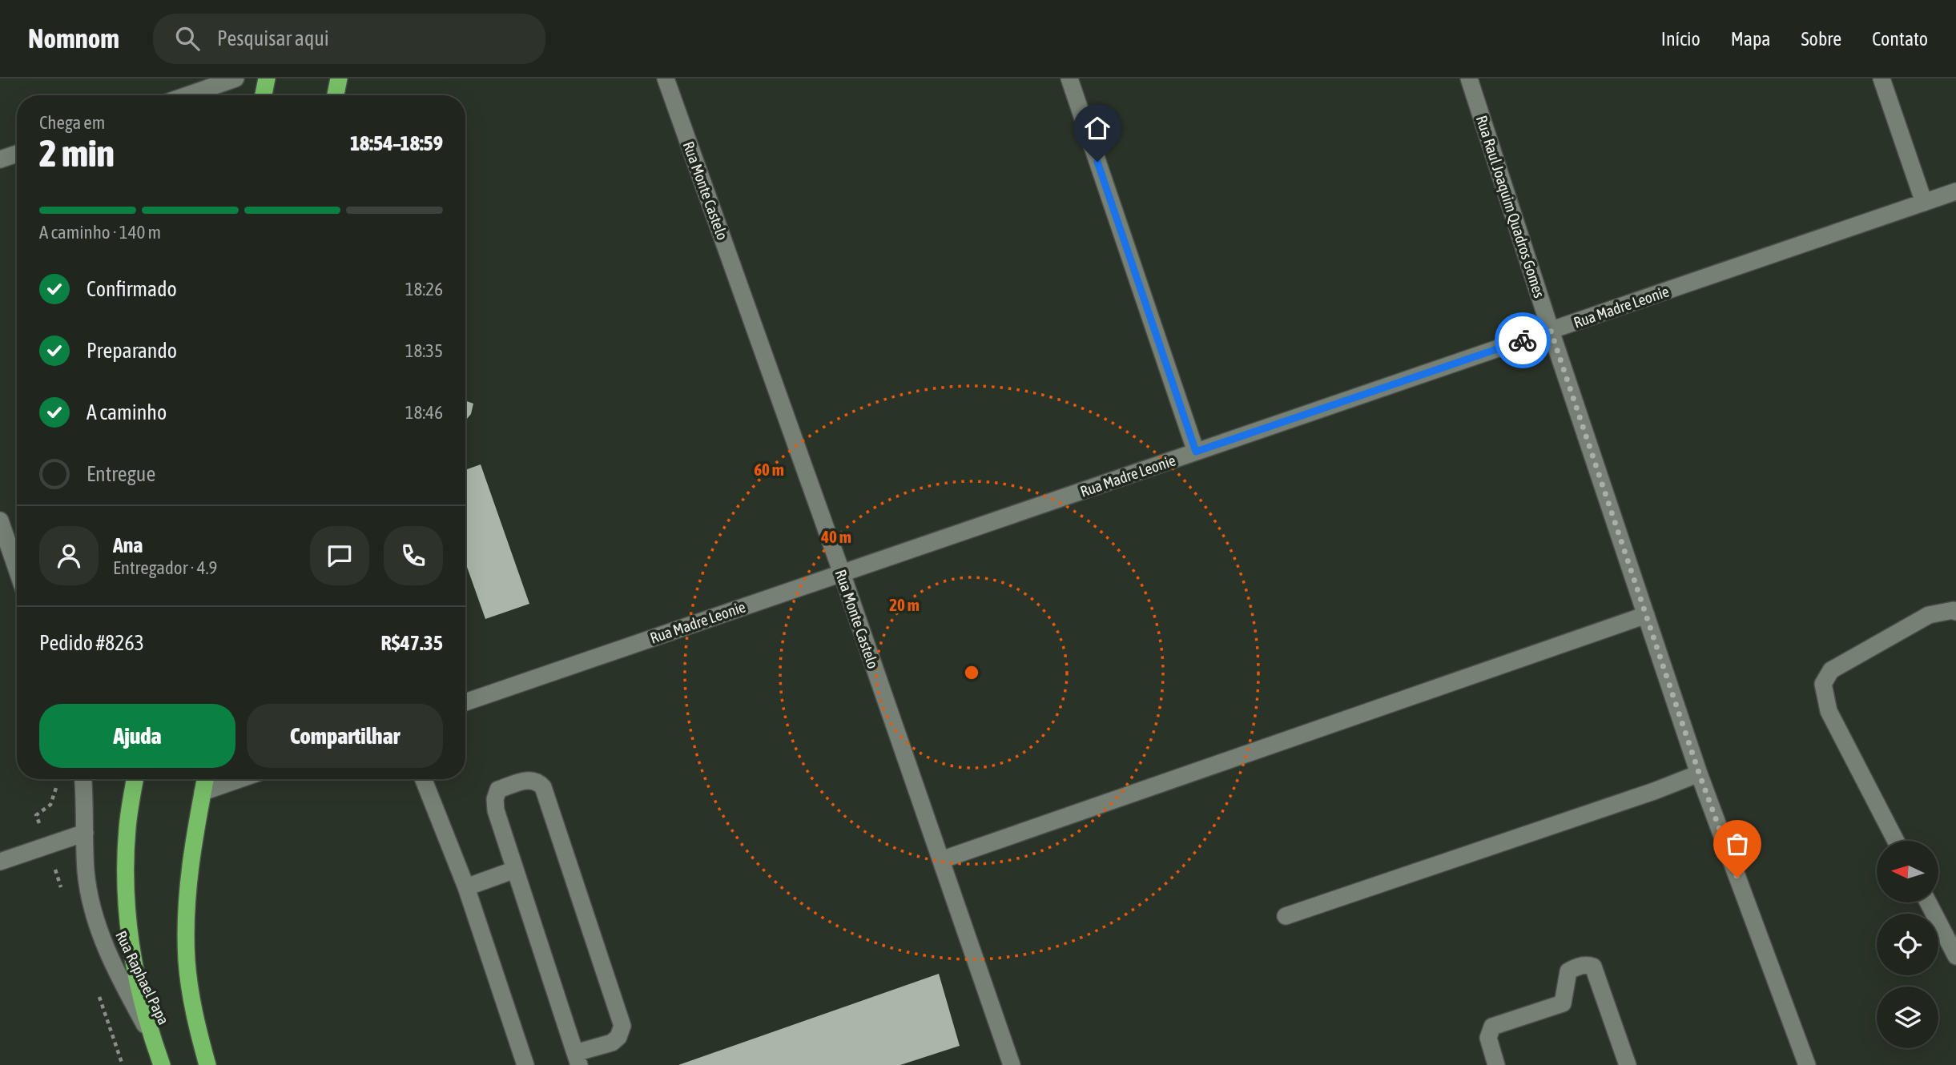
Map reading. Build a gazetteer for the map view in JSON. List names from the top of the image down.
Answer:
{
  "streets": {
    "highway": ["Rua Raphael Papa"],
    "street": ["Rua Monte Castelo", "Rua Raul Joaquim Quadros Gomes", "Rua Madre Leonie"]
  },
  "crossings": [
    ["Rua Monte Castelo", "Rua Madre Leonie"],
    ["Rua Raul Joaquim Quadros Gomes", "Rua Madre Leonie"]
  ],
  "north": "left",
  "page": {
    "header": "Nomnom",
    "search": "Pesquisar aqui",
    "nav": [
      "Início",
      "Mapa",
      "Sobre",
      "Contato"
    ],
    "heading": ["2 min", "Chega em", "18:54–18:59"],
    "panel": [
      "Ana",
      "Entregador · 4.9",
      "Pedido #8263",
      "R$47.35"
    ],
    "bar": "A caminho · 140 m",
    "list": [
      ["Confirmado", "18:26"],
      ["Preparando", "18:35"],
      ["A caminho", "18:46"],
      "Entregue"
    ],
    "buttons": ["Ajuda", "Compartilhar"]
  },
  "rings": ["60 m", "40 m", "20 m"]
}
